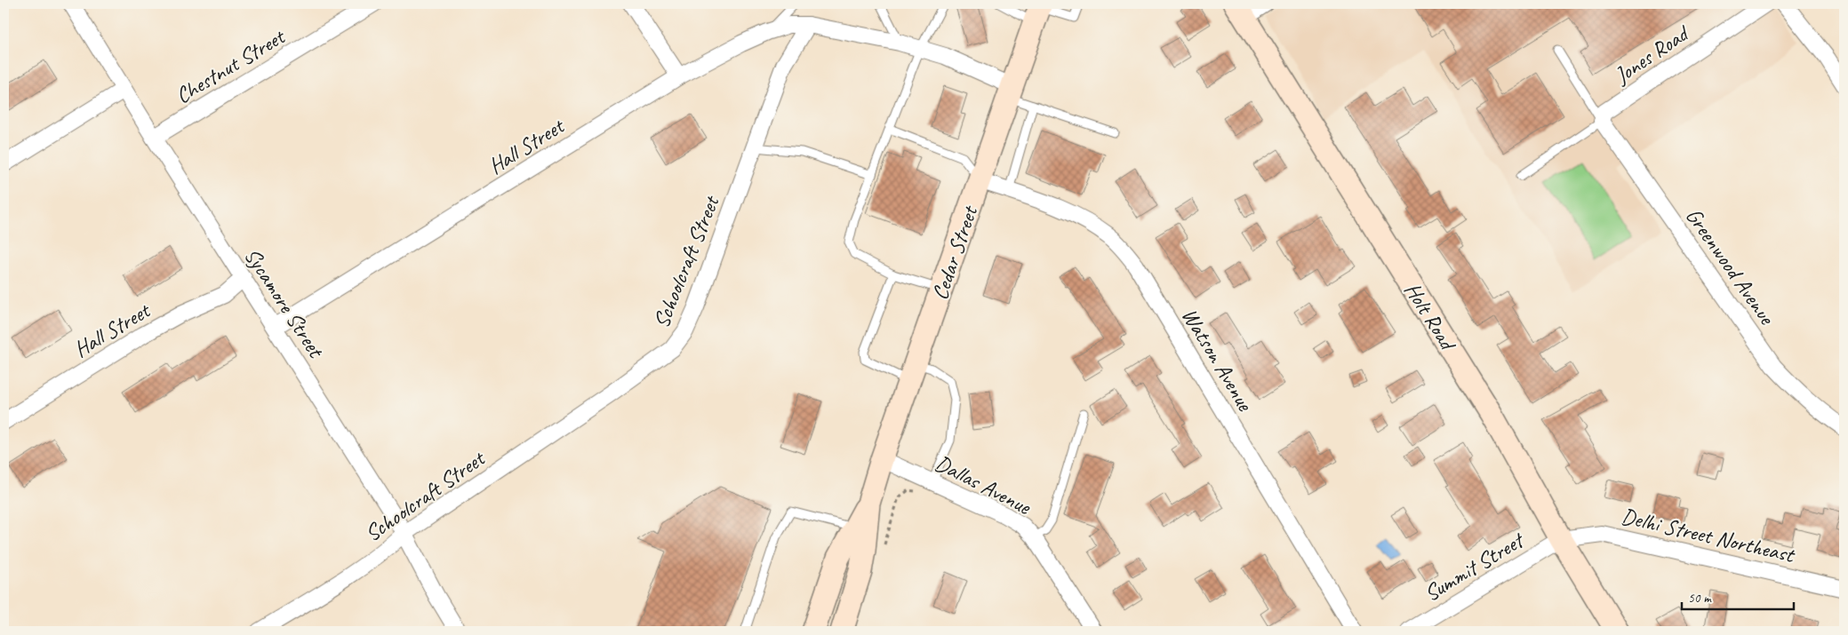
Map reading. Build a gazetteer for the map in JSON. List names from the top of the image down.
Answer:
{
  "streets": {
    "main road": ["Cedar Street", "Holt Road"],
    "street": [
      "Jones Road",
      "Chestnut Street",
      "Hall Street",
      "Schoolcraft Street",
      "Greenwood Avenue",
      "Sycamore Street",
      "Watson Avenue",
      "Dallas Avenue",
      "Delhi Street Northeast",
      "Summit Street"
    ]
  },
  "crossings": [
    ["Jones Road", "Greenwood Avenue"],
    ["Chestnut Street", "Sycamore Street"],
    ["Hall Street", "Schoolcraft Street"],
    ["Hall Street", "Sycamore Street"],
    ["Cedar Street", "Watson Avenue"],
    ["Cedar Street", "Dallas Avenue"],
    ["Schoolcraft Street", "Sycamore Street"],
    ["Holt Road", "Delhi Street Northeast"],
    ["Holt Road", "Summit Street"],
    ["Delhi Street Northeast", "Summit Street"]
  ],
  "scale_bar": "50 m"
}
